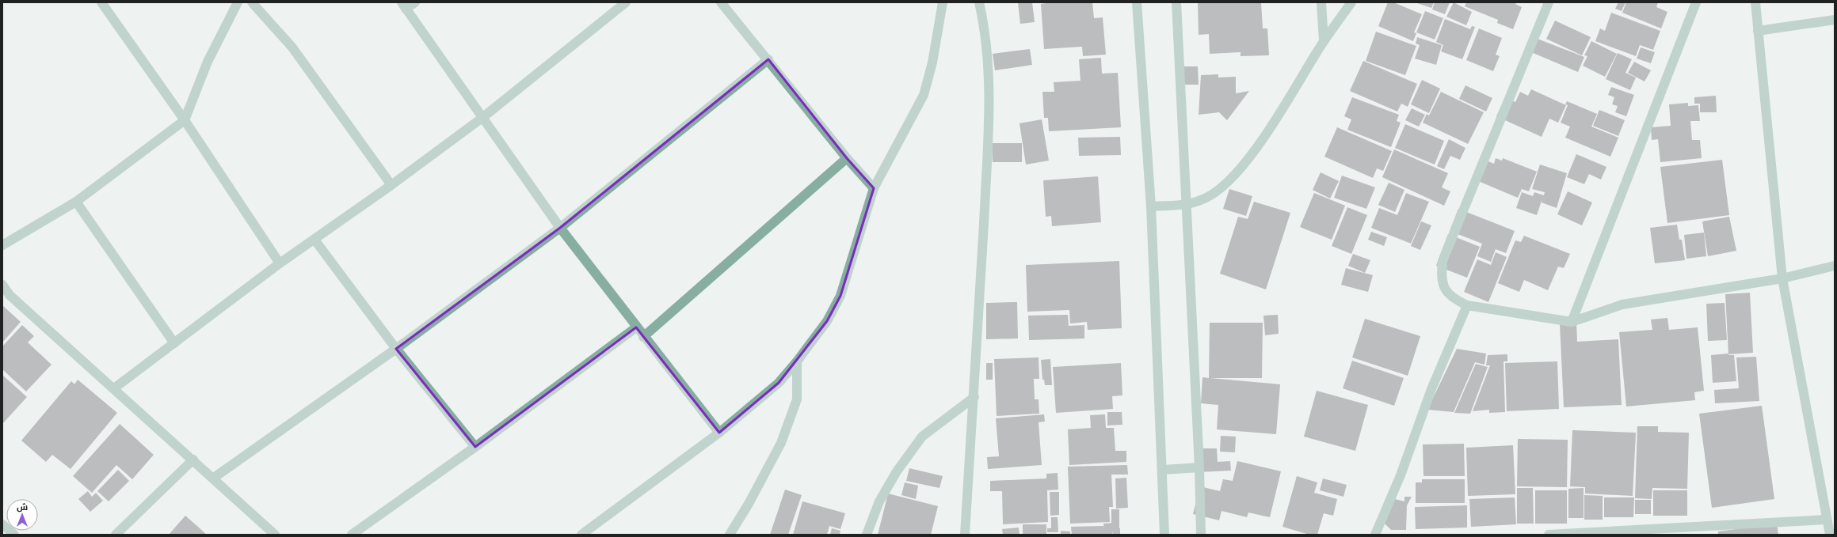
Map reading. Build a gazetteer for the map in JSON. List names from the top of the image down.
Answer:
{
  "north": "top"
}
